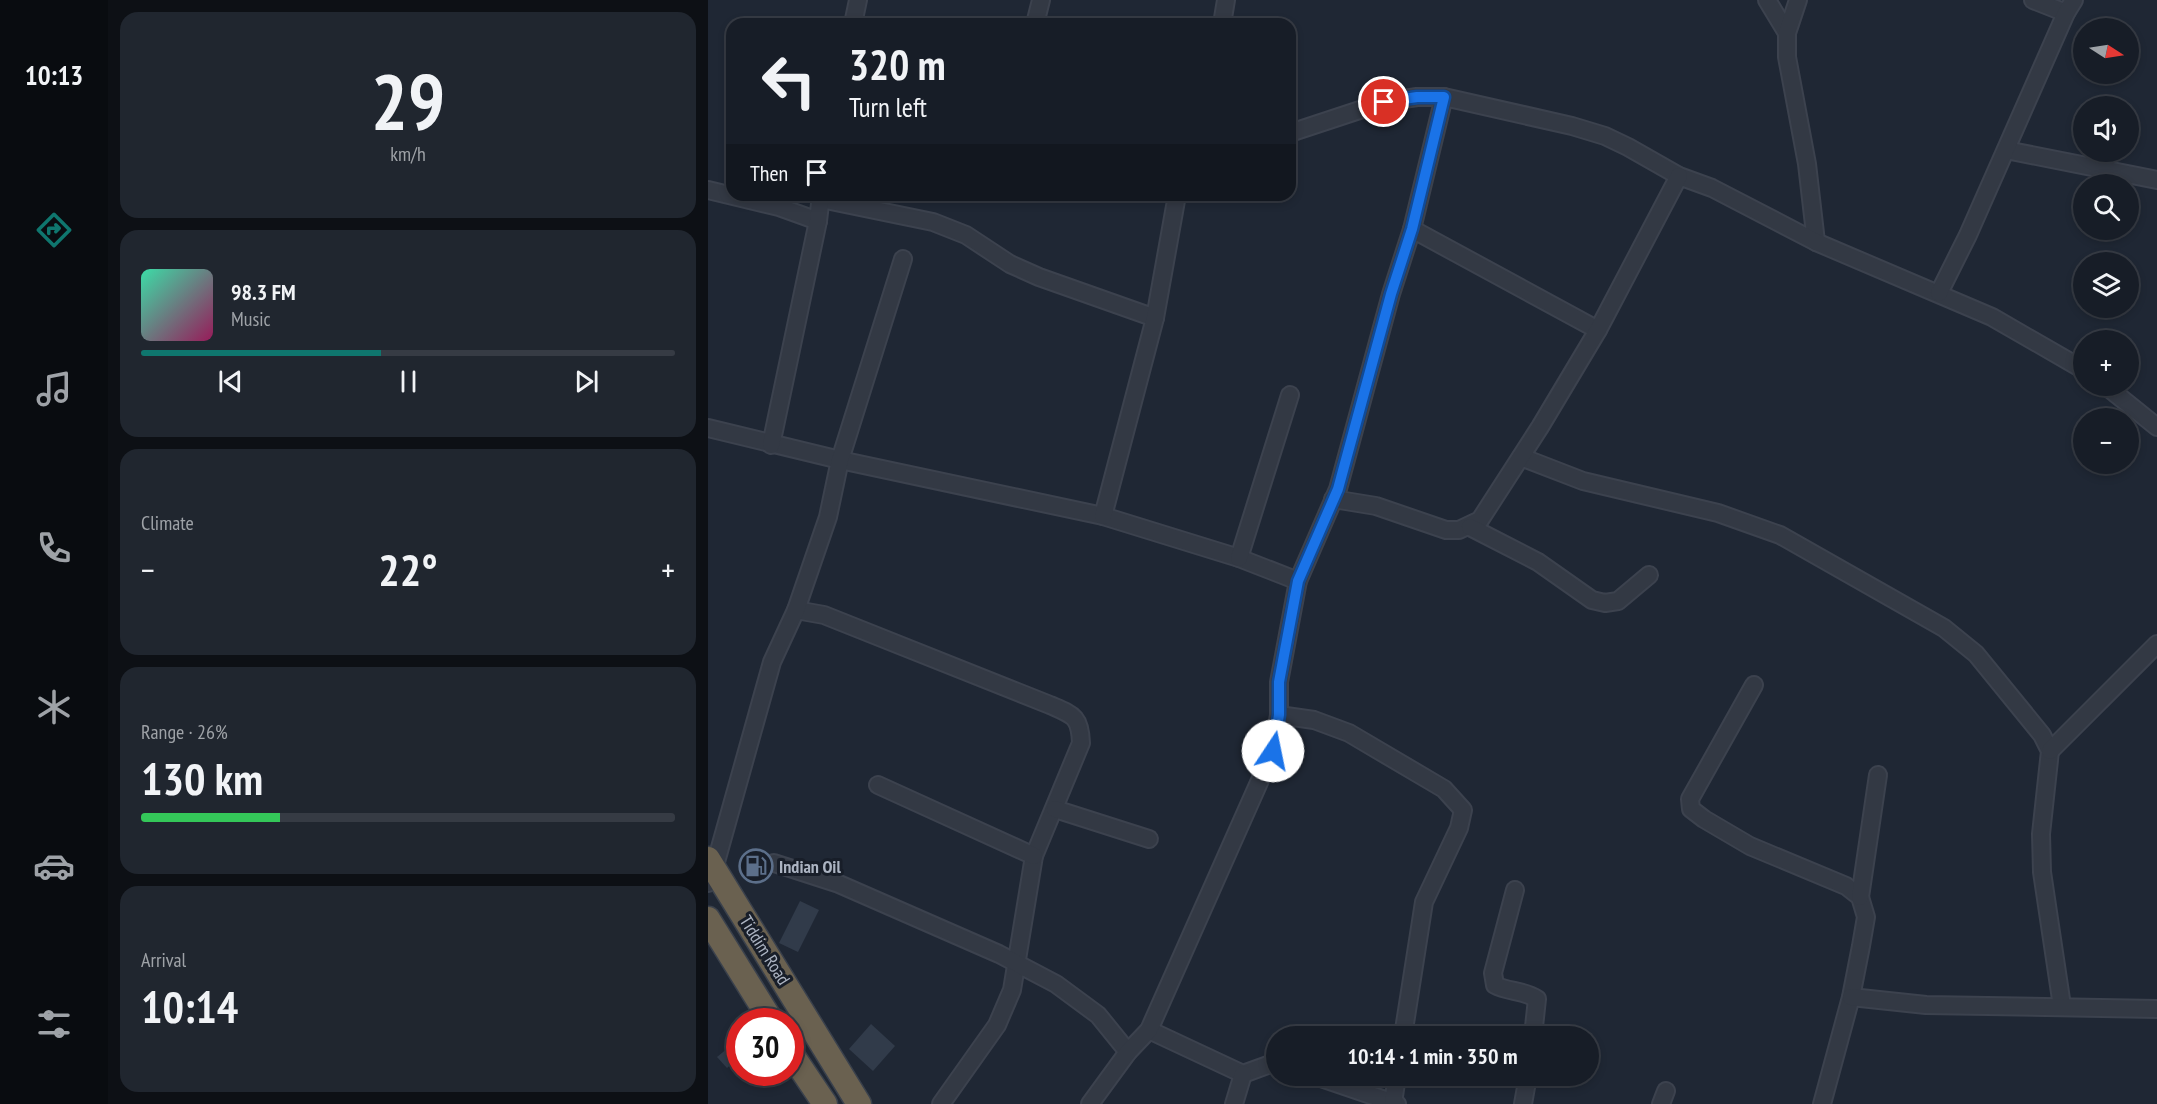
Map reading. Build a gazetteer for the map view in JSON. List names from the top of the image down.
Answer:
{
  "streets": {
    "highway": ["Tiddim Road"]
  },
  "places": {
    "fuel station": ["Indian Oil"]
  },
  "north": "right",
  "page": {
    "tabs": "10:13",
    "tile": [
      ["29", "km/h"],
      "Climate",
      ["Range · 26%", "130 km"],
      ["Arrival", "10:14"]
    ],
    "map_buttons": ["+", "−"],
    "turn": ["320 m", "Turn left"],
    "then": "Then",
    "song": ["98.3 FM", "Music"],
    "heat": ["−", "22°", "+"],
    "limit": "30",
    "trip": "10:14 · 1 min · 350 m"
  }
}
